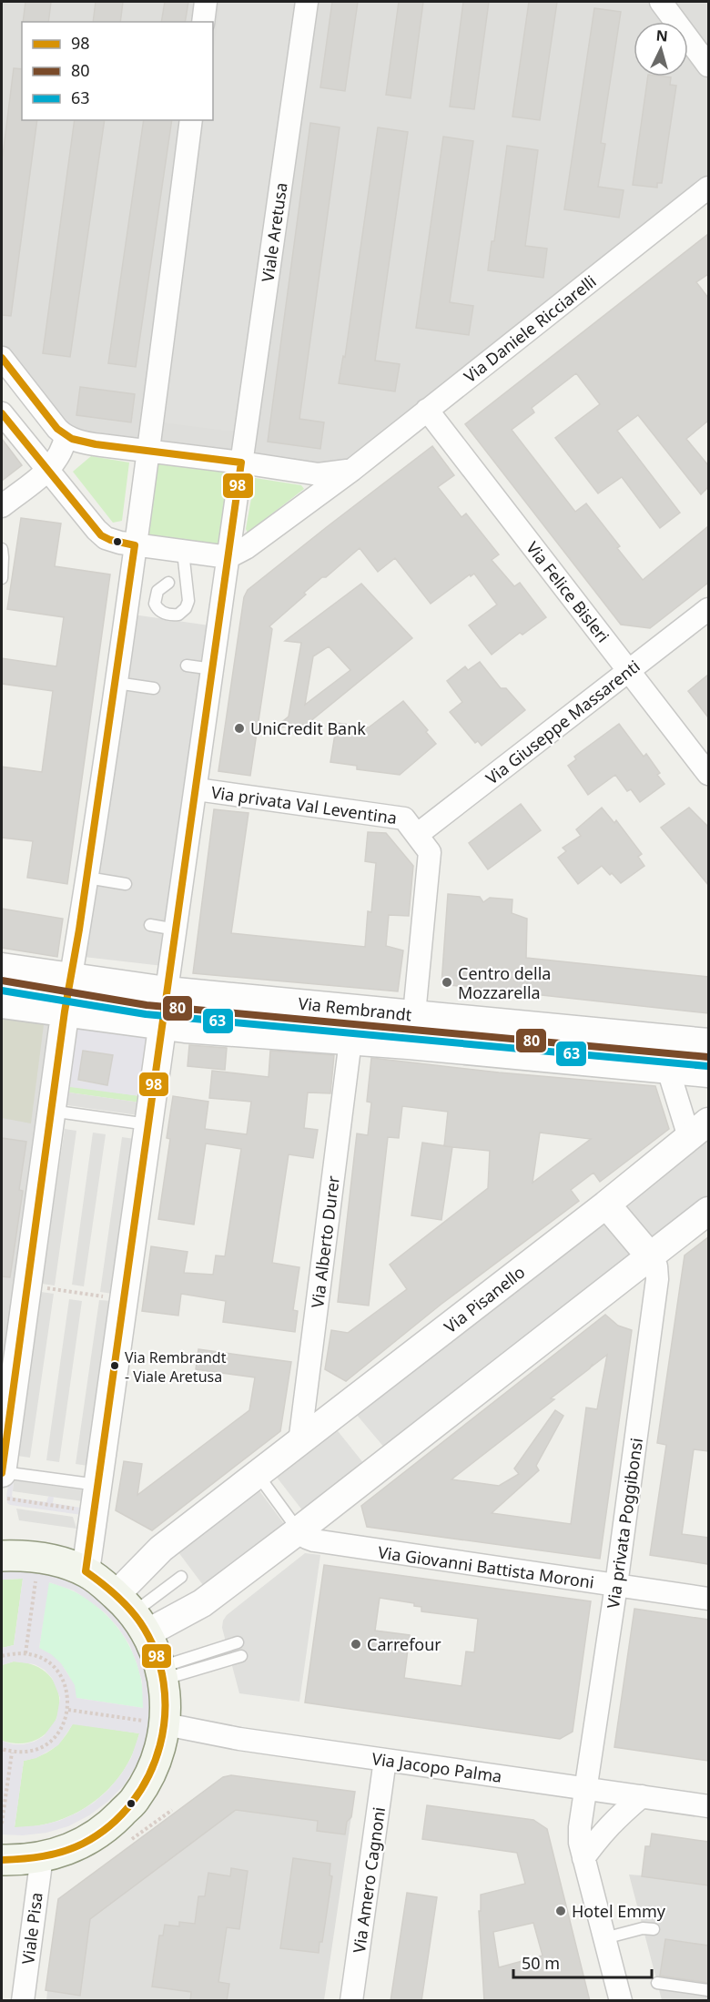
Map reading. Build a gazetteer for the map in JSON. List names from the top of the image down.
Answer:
{
  "streets": {
    "street": [
      "Viale Aretusa",
      "Via Daniele Ricciarelli",
      "Via Felice Bisleri",
      "Via Giuseppe Massarenti",
      "Via privata Val Leventina",
      "Via Rembrandt",
      "Via Alberto Durer",
      "Via Pisanello",
      "Via privata Poggibonsi",
      "Via Giovanni Battista Moroni",
      "Via Jacopo Palma",
      "Via Amero Cagnoni",
      "Viale Pisa"
    ]
  },
  "crossings": [
    ["Viale Aretusa", "Via Daniele Ricciarelli"],
    ["Viale Aretusa", "Via privata Val Leventina"],
    ["Viale Aretusa", "Via Rembrandt"],
    ["Via Daniele Ricciarelli", "Via Felice Bisleri"],
    ["Via Felice Bisleri", "Via Giuseppe Massarenti"],
    ["Via Giuseppe Massarenti", "Via privata Val Leventina"],
    ["Via privata Val Leventina", "Via Rembrandt"],
    ["Via Rembrandt", "Via Alberto Durer"],
    ["Via Alberto Durer", "Via Pisanello"],
    ["Via privata Poggibonsi", "Via Giovanni Battista Moroni"],
    ["Via privata Poggibonsi", "Via Jacopo Palma"],
    ["Via Jacopo Palma", "Via Amero Cagnoni"]
  ],
  "places": [
    "UniCredit Bank",
    "Centro della Mozzarella",
    "Via Rembrandt - Viale Aretusa",
    "Carrefour",
    "Hotel Emmy"
  ],
  "lines": ["transit line 98", "transit line 80", "transit line 63"],
  "legend": ["98", "80", "63"],
  "scale_bar": "50 m",
  "north": "top"
}
